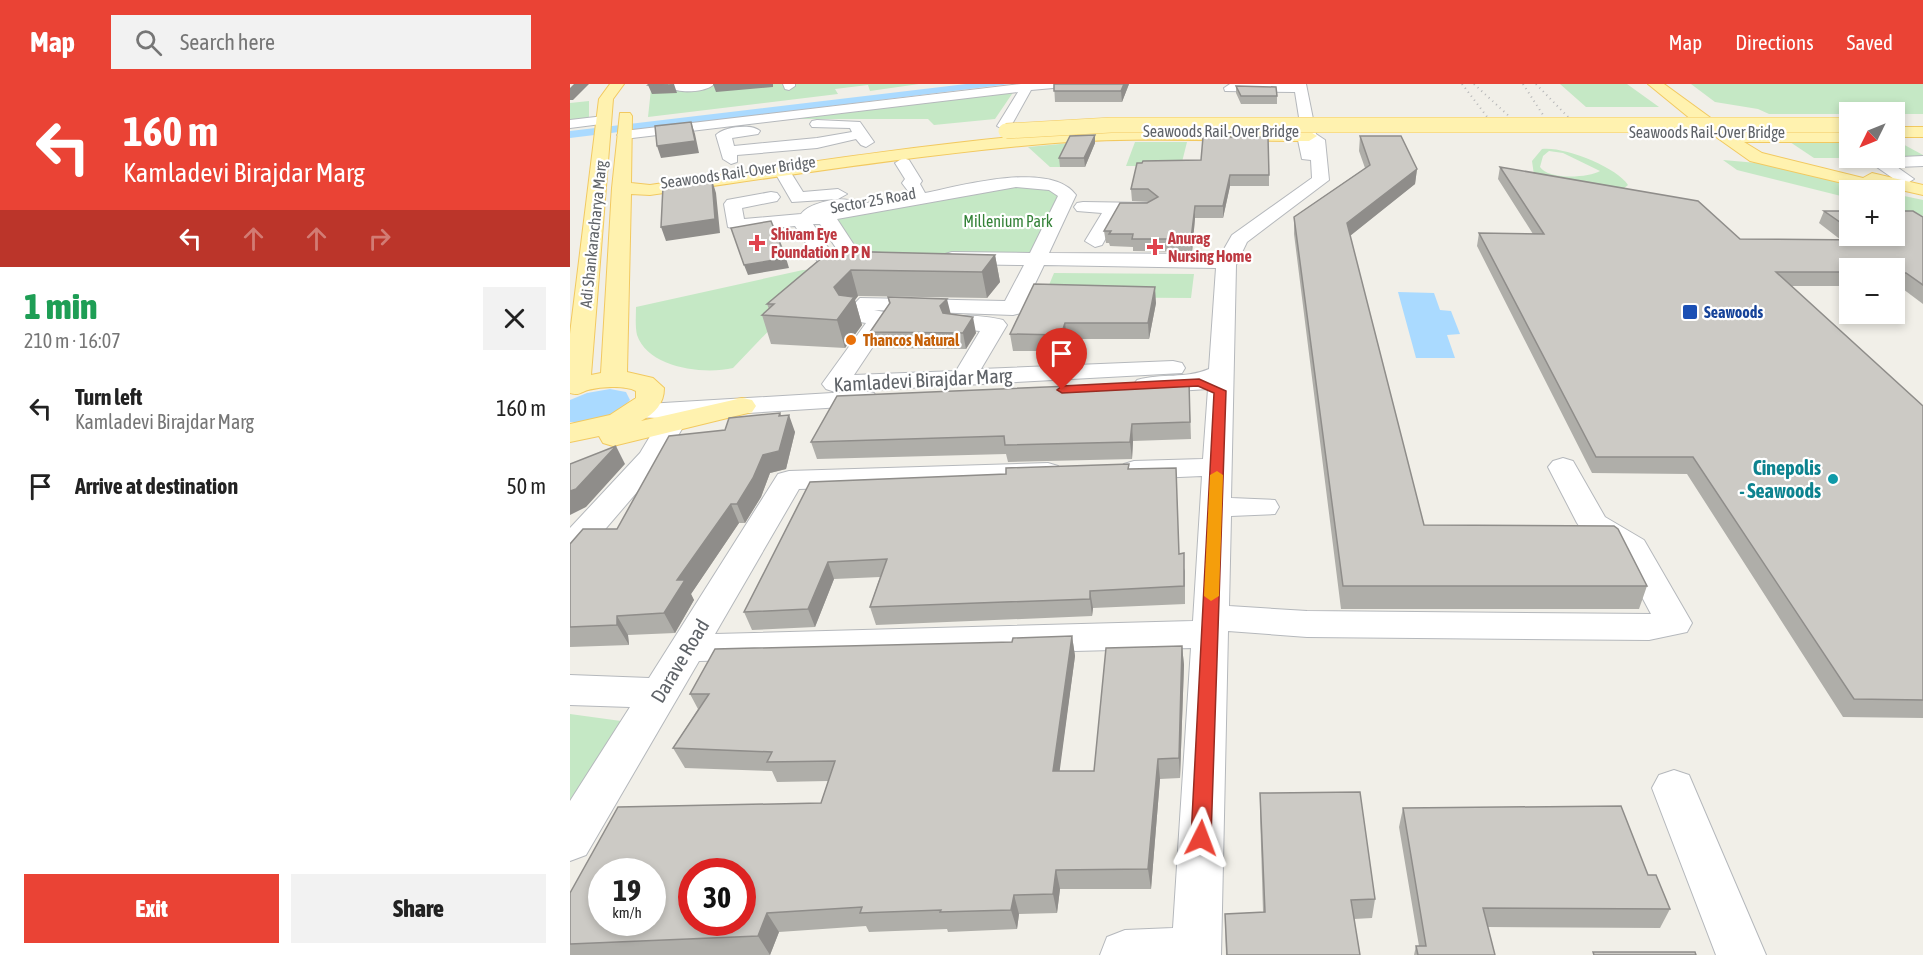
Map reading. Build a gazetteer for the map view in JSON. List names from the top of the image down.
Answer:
{
  "streets": {
    "main road": ["Seawoods Rail-Over Bridge", "Adi Shankaracharya Marg"],
    "street": ["Sector 25 Road", "Kamladevi Birajdar Marg", "Darave Road"]
  },
  "crossings": [
    ["Seawoods Rail-Over Bridge", "Adi Shankaracharya Marg"]
  ],
  "parks": ["Millenium Park"],
  "places": {
    "health": ["Shivam Eye Foundation P P N", "Anurag Nursing Home"],
    "transit": ["Seawoods"],
    "other": ["Thancos Natural", "Cinepolis - Seawoods"]
  },
  "north": "bottom left",
  "page": {
    "header": "Map",
    "search": "Search here",
    "nav": ["Map", "Directions", "Saved"],
    "turn": ["160 m", "Kamladevi Birajdar Marg"],
    "map_buttons": ["+", "−"],
    "heading": ["1 min", "210 m · 16:07"],
    "list": [
      {
        "name": "Turn left",
        "note": "Kamladevi Birajdar Marg",
        "value": "160 m"
      },
      {
        "name": "Arrive at destination",
        "value": "50 m"
      }
    ],
    "speed": "19 km/h",
    "limit": "30",
    "buttons": ["Exit", "Share"]
  }
}
